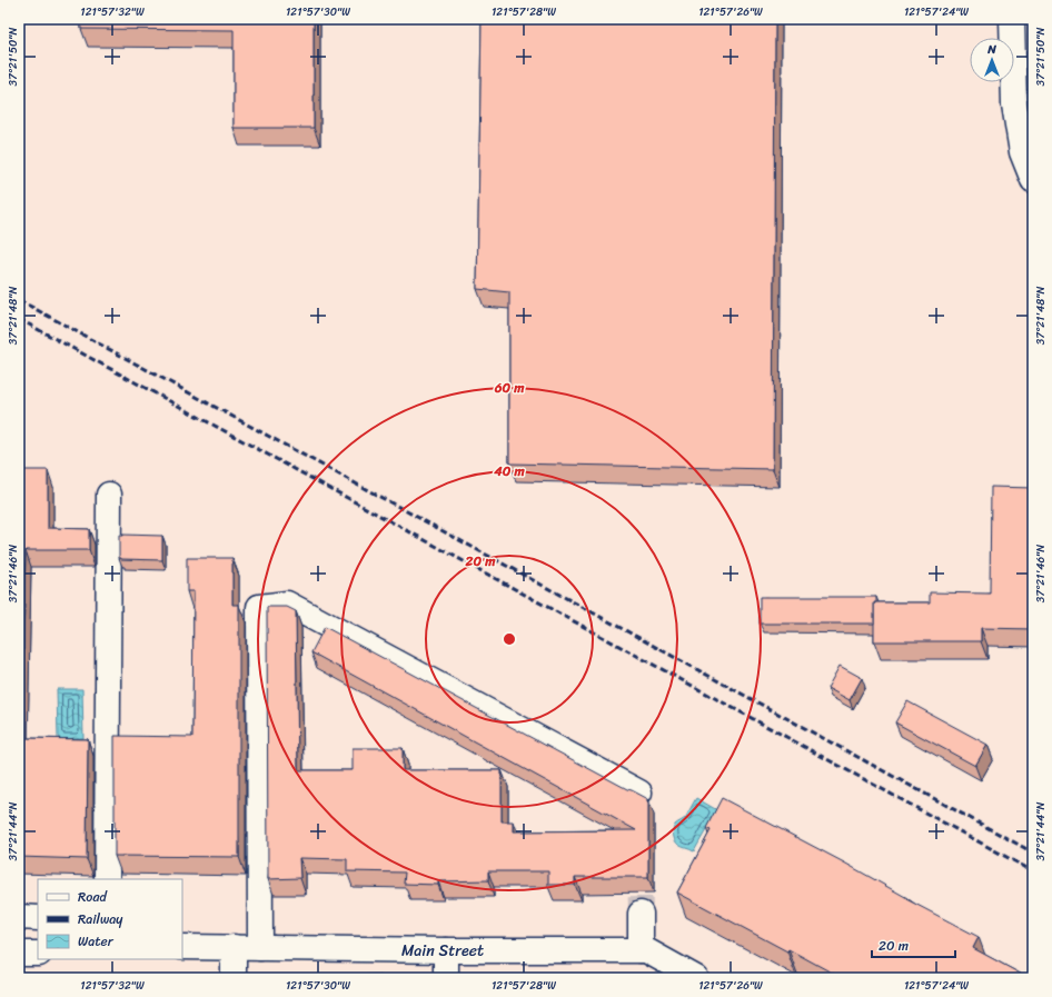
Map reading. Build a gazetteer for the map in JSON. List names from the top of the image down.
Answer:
{
  "streets": {
    "street": ["Main Street"]
  },
  "legend": ["Road", "Railway", "Water"],
  "scale_bar": "20 m",
  "north": "top",
  "coordinates": [
    "121°57'32\"W",
    "121°57'30\"W",
    "121°57'28\"W",
    "121°57'26\"W",
    "121°57'24\"W",
    "37°21'50\"N",
    "37°21'48\"N",
    "37°21'46\"N",
    "37°21'44\"N"
  ],
  "rings": ["60 m", "40 m", "20 m"]
}
